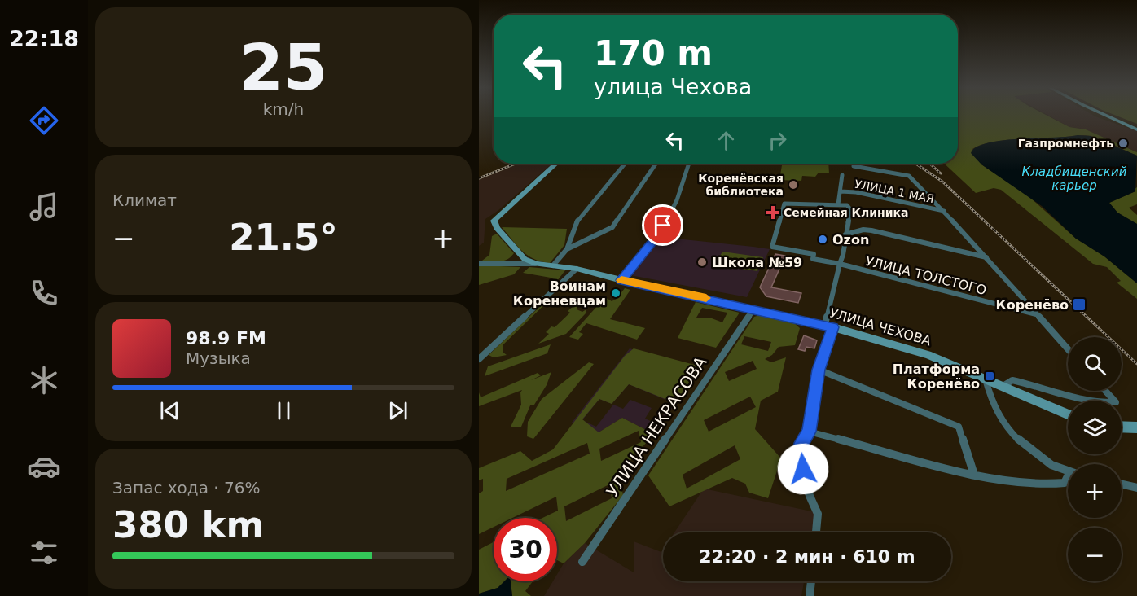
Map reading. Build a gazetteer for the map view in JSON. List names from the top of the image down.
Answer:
{
  "streets": {
    "main road": ["УЛИЦА ЧЕХОВА"],
    "street": ["УЛИЦА 1 МАЯ", "УЛИЦА ТОЛСТОГО", "УЛИЦА НЕКРАСОВА"]
  },
  "crossings": [
    ["УЛИЦА ЧЕХОВА", "УЛИЦА НЕКРАСОВА"]
  ],
  "water": ["Кладбищенский карьер"],
  "places": {
    "other": [
      "Газпромнефть",
      "Коренёвская библиотека",
      "Ozon",
      "Школа №59",
      "Воинам Кореневцам"
    ],
    "health": ["Семейная Клиника"],
    "transit": ["Коренёво", "Платформа Коренёво"]
  },
  "page": {
    "tabs": "22:18",
    "tile": [
      ["25", "km/h"],
      "Климат",
      ["Запас хода · 76%", "380 km"]
    ],
    "turn": ["170 m", "улица Чехова"],
    "heat": ["−", "21.5°", "+"],
    "song": ["98.9 FM", "Музыка"],
    "map_buttons": ["+", "−"],
    "limit": "30",
    "trip": "22:20 · 2 мин · 610 m"
  }
}
